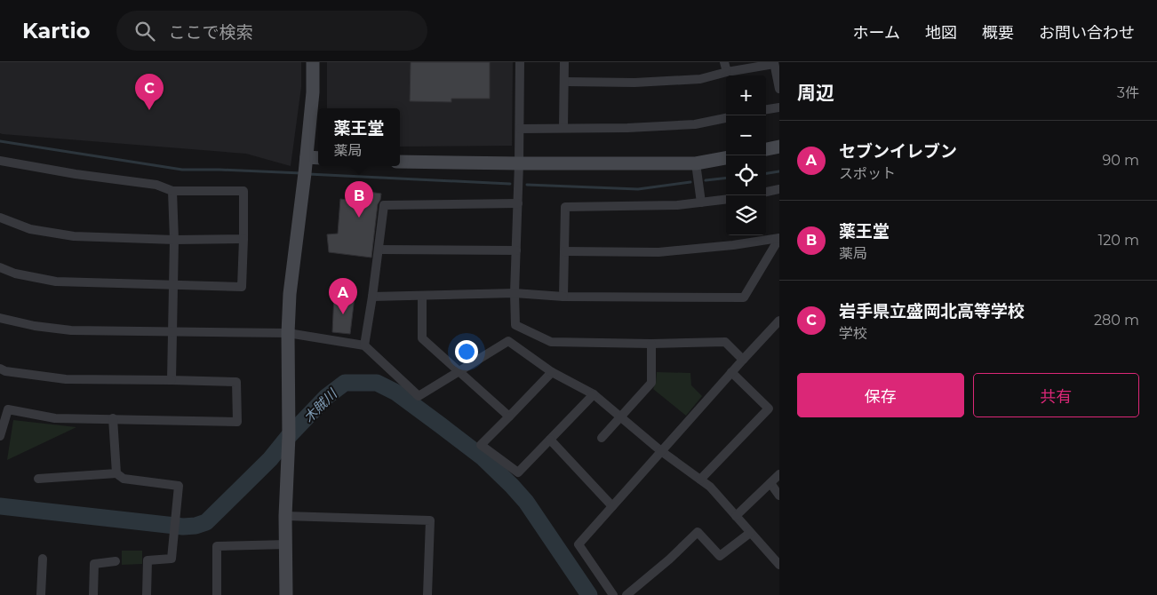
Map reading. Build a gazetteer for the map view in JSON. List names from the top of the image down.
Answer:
{
  "water": ["木賊川"],
  "page": {
    "header": "Kartio",
    "search": "ここで検索",
    "nav": [
      "ホーム",
      "地図",
      "概要",
      "お問い合わせ"
    ],
    "heading": ["周辺", "3件"],
    "pins": ["C", "B", "A"],
    "map_buttons": ["+", "−"],
    "popup": ["薬王堂", "薬局"],
    "list": [
      {
        "mark": "A",
        "name": "セブンイレブン",
        "note": "スポット",
        "value": "90 m"
      },
      {
        "mark": "B",
        "name": "薬王堂",
        "note": "薬局",
        "value": "120 m"
      },
      {
        "mark": "C",
        "name": "岩手県立盛岡北高等学校",
        "note": "学校",
        "value": "280 m"
      }
    ],
    "buttons": ["保存", "共有"]
  }
}
